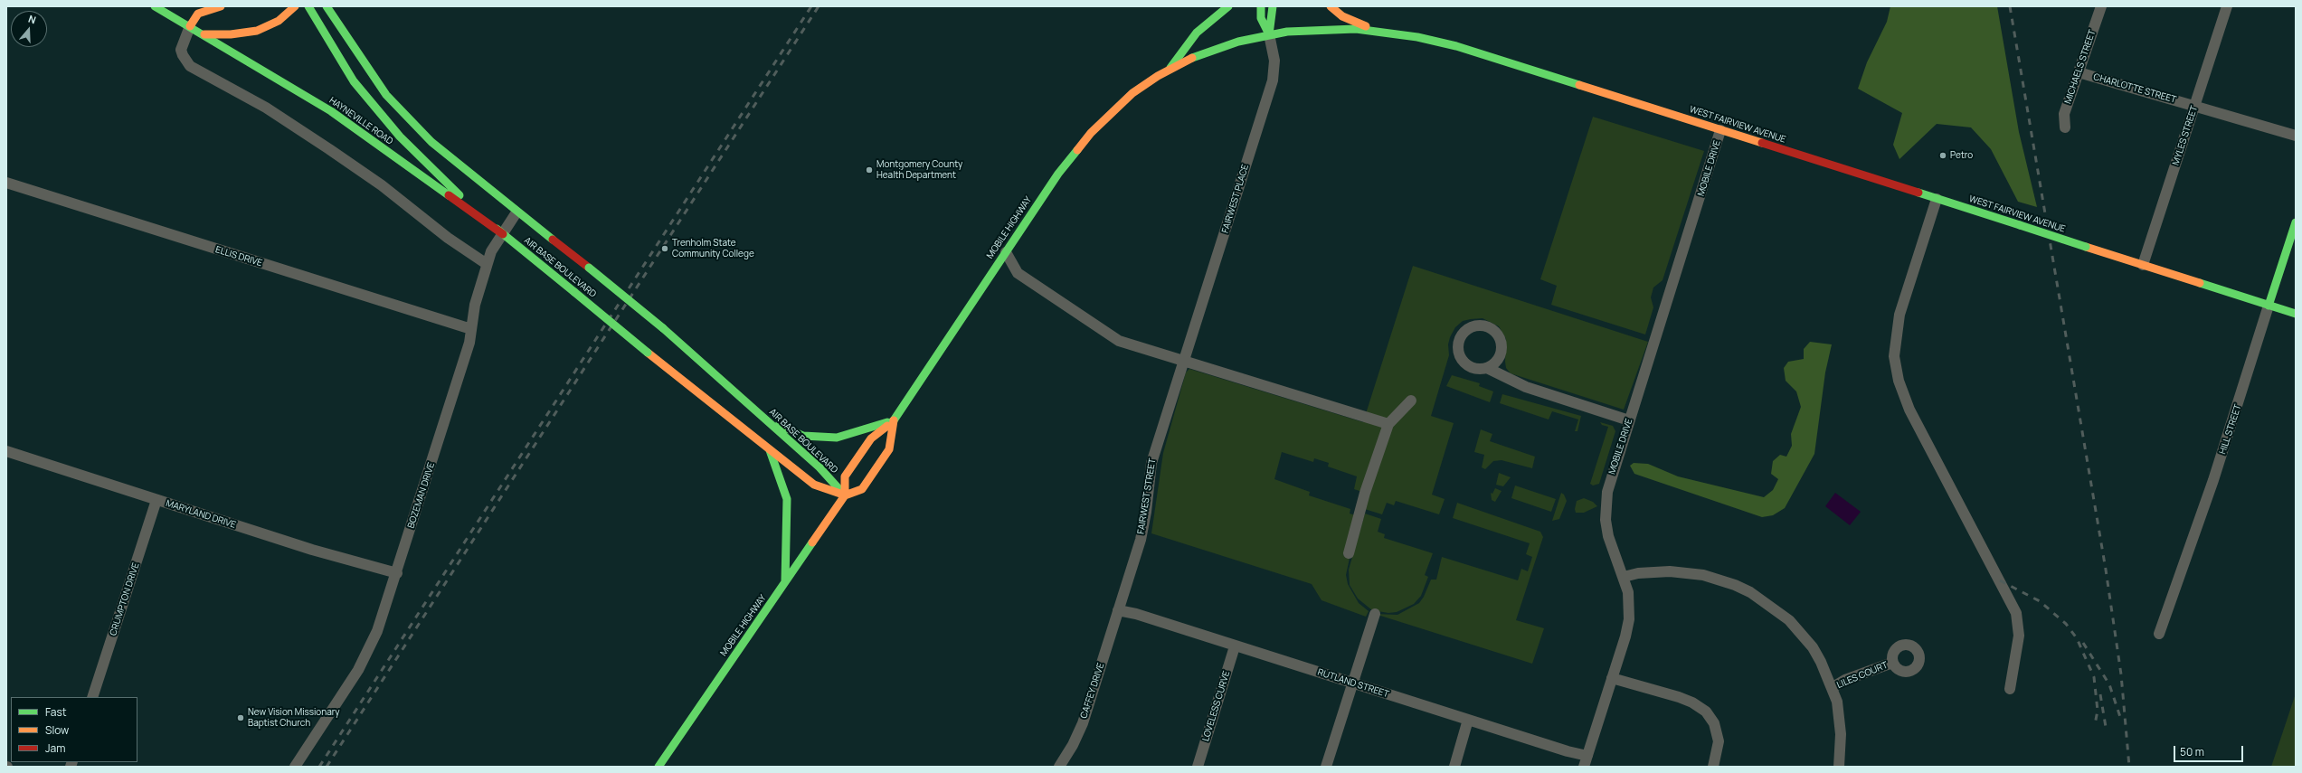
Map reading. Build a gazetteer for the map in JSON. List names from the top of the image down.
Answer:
{
  "streets": {
    "main road": [
      "HAYNEVILLE ROAD",
      "WEST FAIRVIEW AVENUE",
      "MOBILE HIGHWAY",
      "AIR BASE BOULEVARD",
      "HILL STREET"
    ],
    "street": [
      "MICHAELS STREET",
      "CHARLOTTE STREET",
      "MYLES STREET",
      "MOBILE DRIVE",
      "FAIRWEST PLACE",
      "ELLIS DRIVE",
      "BOZEMAN DRIVE",
      "FAIRWEST STREET",
      "MARYLAND DRIVE",
      "CRUMPTON DRIVE",
      "LILES COURT",
      "RUTLAND STREET",
      "CAFFEY DRIVE",
      "LOVELESS CURVE"
    ]
  },
  "crossings": [
    ["MICHAELS STREET", "CHARLOTTE STREET"],
    ["CHARLOTTE STREET", "MYLES STREET"],
    ["HAYNEVILLE ROAD", "AIR BASE BOULEVARD"],
    ["HAYNEVILLE ROAD", "BOZEMAN DRIVE"],
    ["WEST FAIRVIEW AVENUE", "MYLES STREET"],
    ["WEST FAIRVIEW AVENUE", "MOBILE DRIVE"],
    ["WEST FAIRVIEW AVENUE", "FAIRWEST PLACE"],
    ["WEST FAIRVIEW AVENUE", "MOBILE HIGHWAY"],
    ["WEST FAIRVIEW AVENUE", "HILL STREET"],
    ["MOBILE DRIVE", "RUTLAND STREET"],
    ["FAIRWEST PLACE", "FAIRWEST STREET"],
    ["MOBILE HIGHWAY", "AIR BASE BOULEVARD"],
    ["ELLIS DRIVE", "BOZEMAN DRIVE"],
    ["AIR BASE BOULEVARD", "BOZEMAN DRIVE"],
    ["BOZEMAN DRIVE", "MARYLAND DRIVE"],
    ["FAIRWEST STREET", "RUTLAND STREET"],
    ["FAIRWEST STREET", "CAFFEY DRIVE"],
    ["MARYLAND DRIVE", "CRUMPTON DRIVE"],
    ["RUTLAND STREET", "CAFFEY DRIVE"],
    ["RUTLAND STREET", "LOVELESS CURVE"]
  ],
  "places": [
    "Petro",
    "Montgomery County Health Department",
    "Trenholm State Community College",
    "New Vision Missionary Baptist Church"
  ],
  "legend": ["Fast", "Slow", "Jam"],
  "scale_bar": "50 m",
  "north": "top"
}
